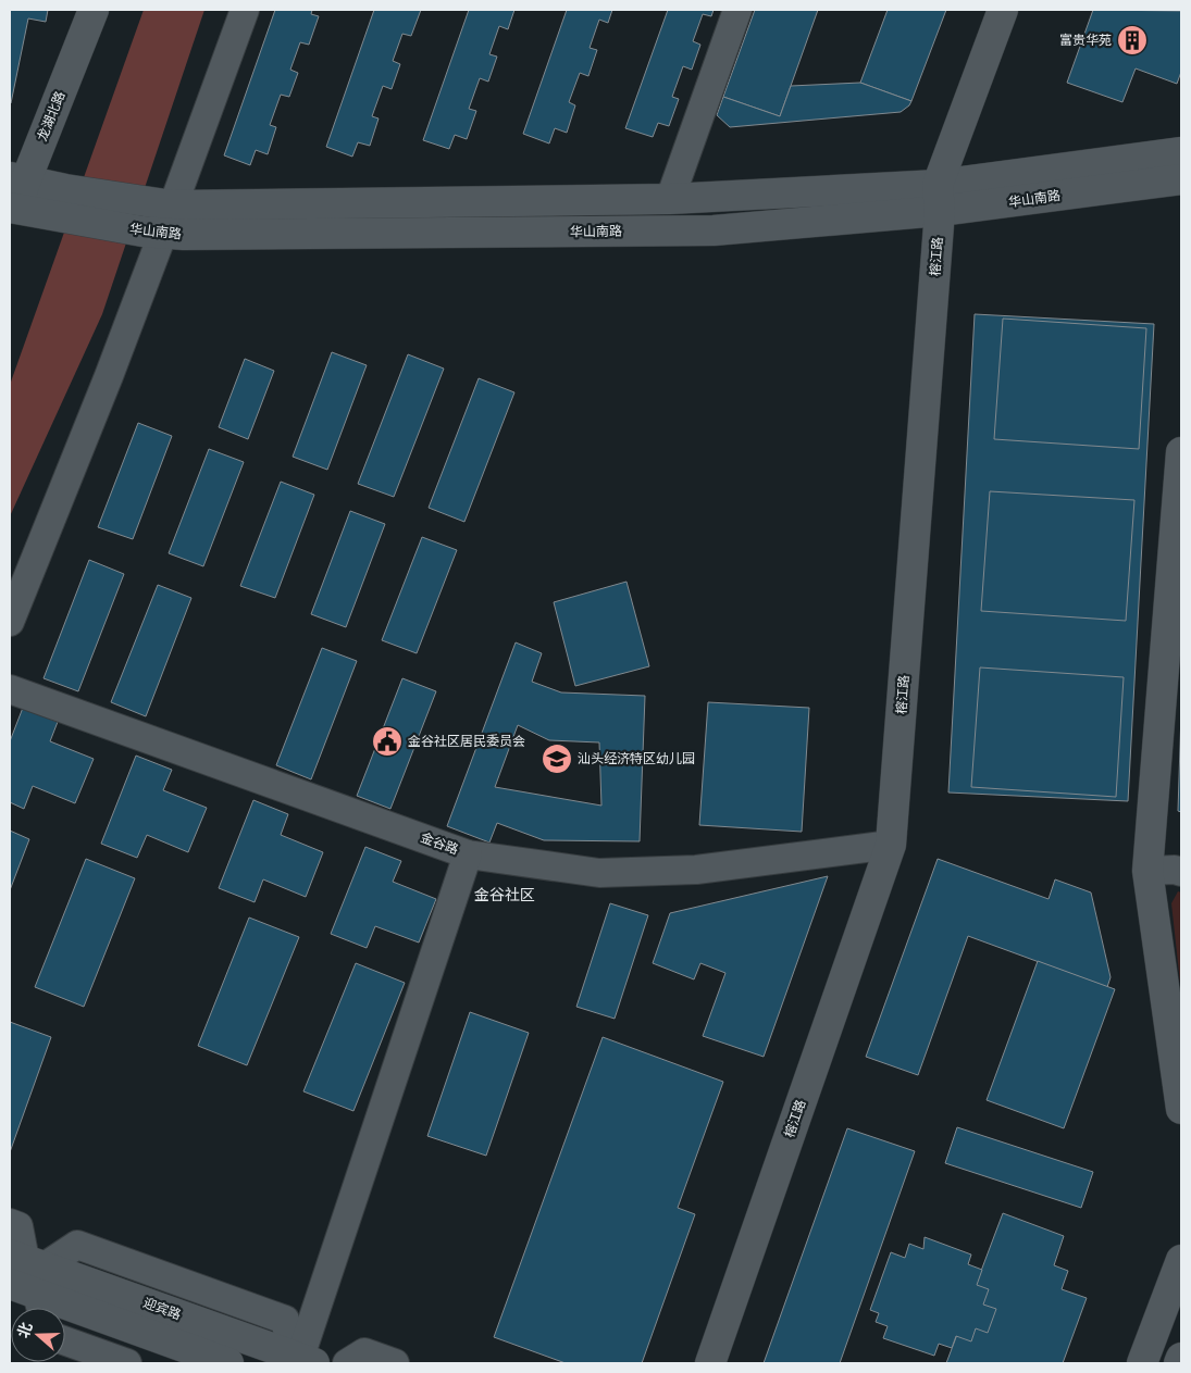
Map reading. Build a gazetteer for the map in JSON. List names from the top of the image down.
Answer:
{
  "streets": {
    "street": [
      "龙湖北路",
      "华山南路",
      "榕江路",
      "金谷路",
      "迎宾路"
    ]
  },
  "crossings": [
    ["龙湖北路", "华山南路"],
    ["华山南路", "榕江路"],
    ["榕江路", "金谷路"]
  ],
  "districts": ["金谷社区"],
  "places": {
    "building": ["富贵华苑"],
    "public building": ["金谷社区居民委员会"],
    "school or university": ["汕头经济特区幼儿园"]
  },
  "north": "left"
}
